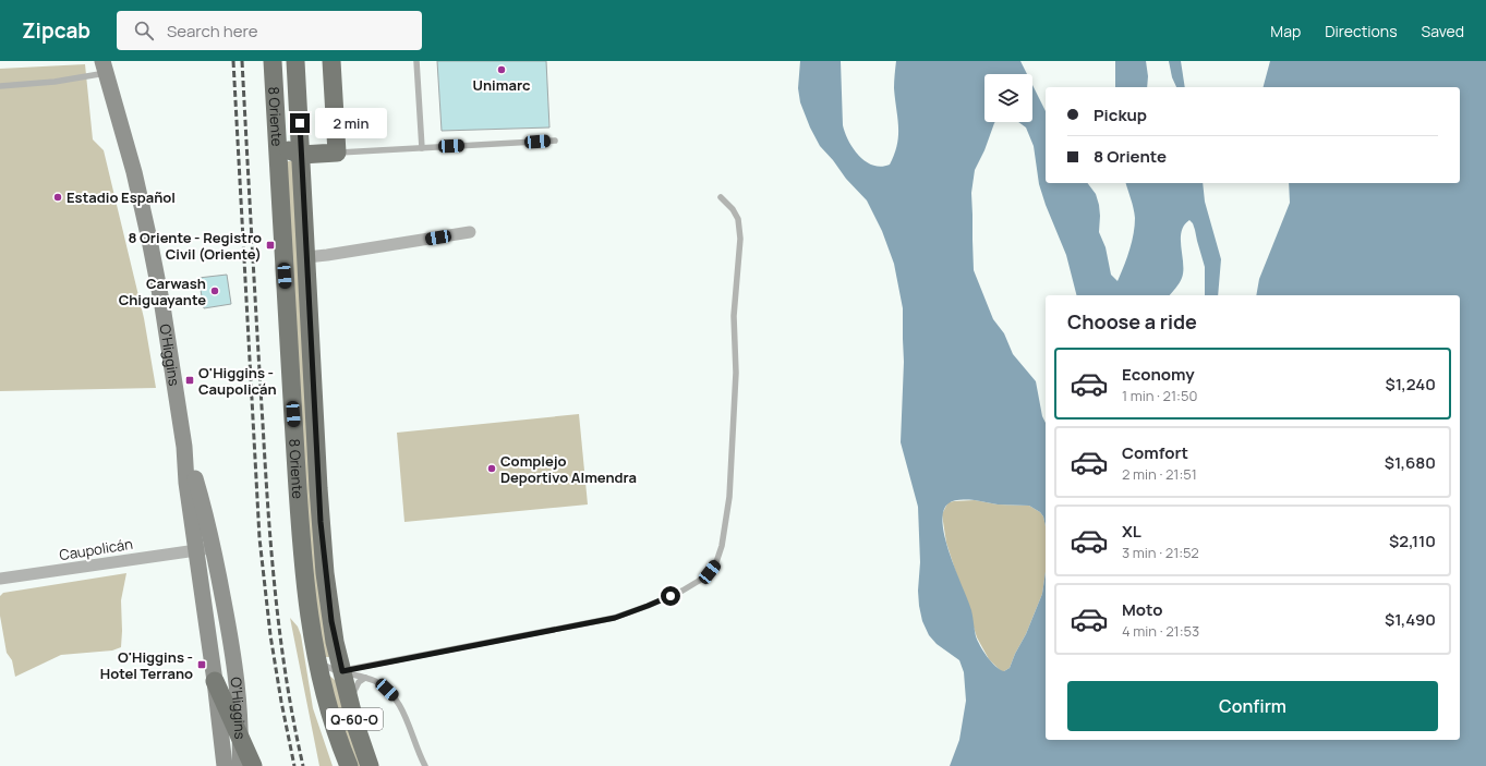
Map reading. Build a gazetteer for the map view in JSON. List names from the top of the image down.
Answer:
{
  "streets": {
    "main road": ["8 Oriente", "O'Higgins", "Q-60-O"],
    "street": ["Caupolicán"]
  },
  "crossings": [
    ["O'Higgins", "Caupolicán"]
  ],
  "places": {
    "other": [
      "Unimarc",
      "Estadio Español",
      "Carwash Chiguayante",
      "Complejo Deportivo Almendra"
    ],
    "transit": ["8 Oriente - Registro Civil (Oriente)", "O'Higgins - Caupolicán", "O'Higgins - Hotel Terrano"]
  },
  "page": {
    "header": "Zipcab",
    "search": "Search here",
    "nav": ["Map", "Directions", "Saved"],
    "banner": ["Pickup", "8 Oriente"],
    "bubble": "2 min",
    "heading": "Choose a ride",
    "list": [
      {
        "name": "Economy",
        "note": "1 min · 21:50",
        "value": "$1,240"
      },
      {
        "name": "Comfort",
        "note": "2 min · 21:51",
        "value": "$1,680"
      },
      {
        "name": "XL",
        "note": "3 min · 21:52",
        "value": "$2,110"
      },
      {
        "name": "Moto",
        "note": "4 min · 21:53",
        "value": "$1,490"
      }
    ],
    "buttons": "Confirm"
  }
}
